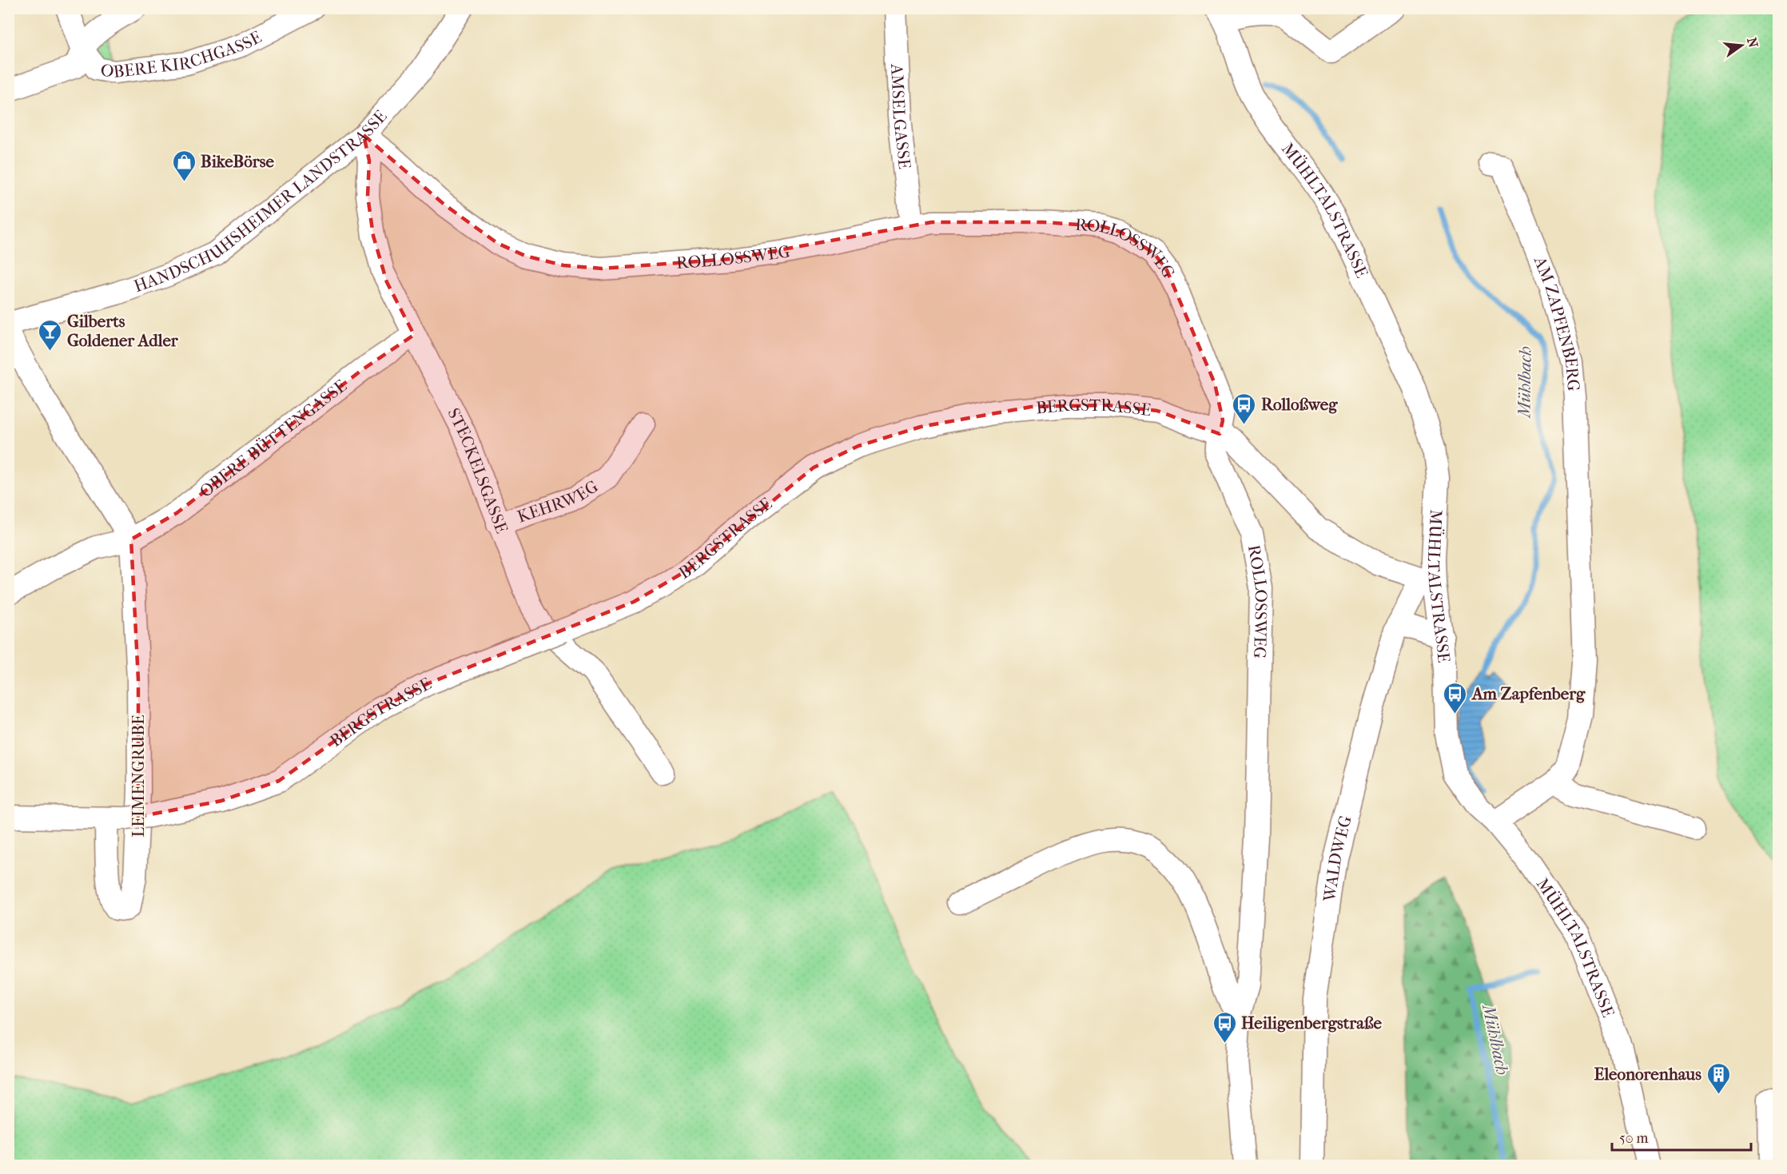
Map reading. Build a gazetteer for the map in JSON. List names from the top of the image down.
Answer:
{
  "streets": {
    "street": [
      "OBERE KIRCHGASSE",
      "AMSELGASSE",
      "HANDSCHUHSHEIMER LANDSTRASSE",
      "MÜHLTALSTRASSE",
      "ROLLOSSWEG",
      "AM ZAPFENBERG",
      "BERGSTRASSE",
      "OBERE BÜTTENGASSE",
      "STECKELSGASSE",
      "KEHRWEG",
      "LEIMENGRUBE",
      "WALDWEG"
    ]
  },
  "crossings": [
    ["AMSELGASSE", "ROLLOSSWEG"],
    ["HANDSCHUHSHEIMER LANDSTRASSE", "ROLLOSSWEG"],
    ["HANDSCHUHSHEIMER LANDSTRASSE", "STECKELSGASSE"],
    ["MÜHLTALSTRASSE", "AM ZAPFENBERG"],
    ["MÜHLTALSTRASSE", "BERGSTRASSE"],
    ["MÜHLTALSTRASSE", "WALDWEG"],
    ["ROLLOSSWEG", "BERGSTRASSE"],
    ["ROLLOSSWEG", "STECKELSGASSE"],
    ["BERGSTRASSE", "LEIMENGRUBE"],
    ["BERGSTRASSE", "WALDWEG"],
    ["OBERE BÜTTENGASSE", "STECKELSGASSE"],
    ["OBERE BÜTTENGASSE", "LEIMENGRUBE"],
    ["STECKELSGASSE", "KEHRWEG"]
  ],
  "water": ["Mühlbach"],
  "places": {
    "shop": ["BikeBörse"],
    "bar": ["Gilberts Goldener Adler"],
    "bus stop": ["Rolloßweg", "Am Zapfenberg", "Heiligenbergstraße"],
    "building": ["Eleonorenhaus"]
  },
  "scale_bar": "50 m",
  "north": "right"
}
